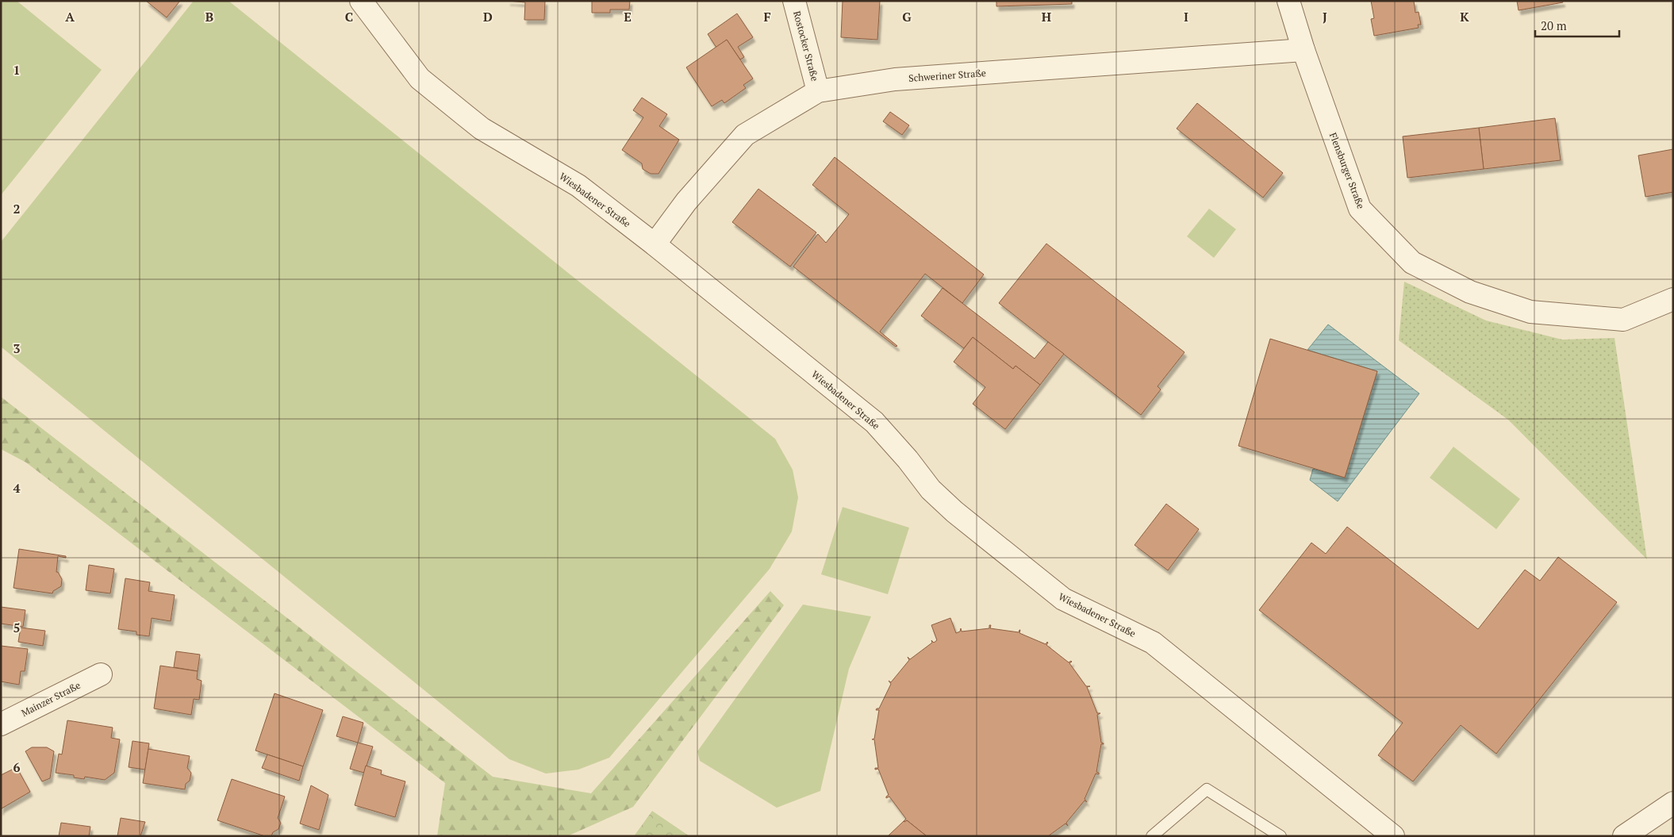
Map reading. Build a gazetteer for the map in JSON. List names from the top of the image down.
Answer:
{
  "streets": {
    "street": [
      "Rostocker Straße",
      "Schweriner Straße",
      "Flensburger Straße",
      "Wiesbadener Straße",
      "Mainzer Straße"
    ]
  },
  "crossings": [
    ["Rostocker Straße", "Schweriner Straße"],
    ["Schweriner Straße", "Flensburger Straße"],
    ["Schweriner Straße", "Wiesbadener Straße"]
  ],
  "scale_bar": "20 m",
  "grid": {
    "columns": [
      "A",
      "B",
      "C",
      "D",
      "E",
      "F",
      "G",
      "H",
      "I",
      "J",
      "K"
    ],
    "rows": [
      "1",
      "2",
      "3",
      "4",
      "5",
      "6"
    ]
  }
}
